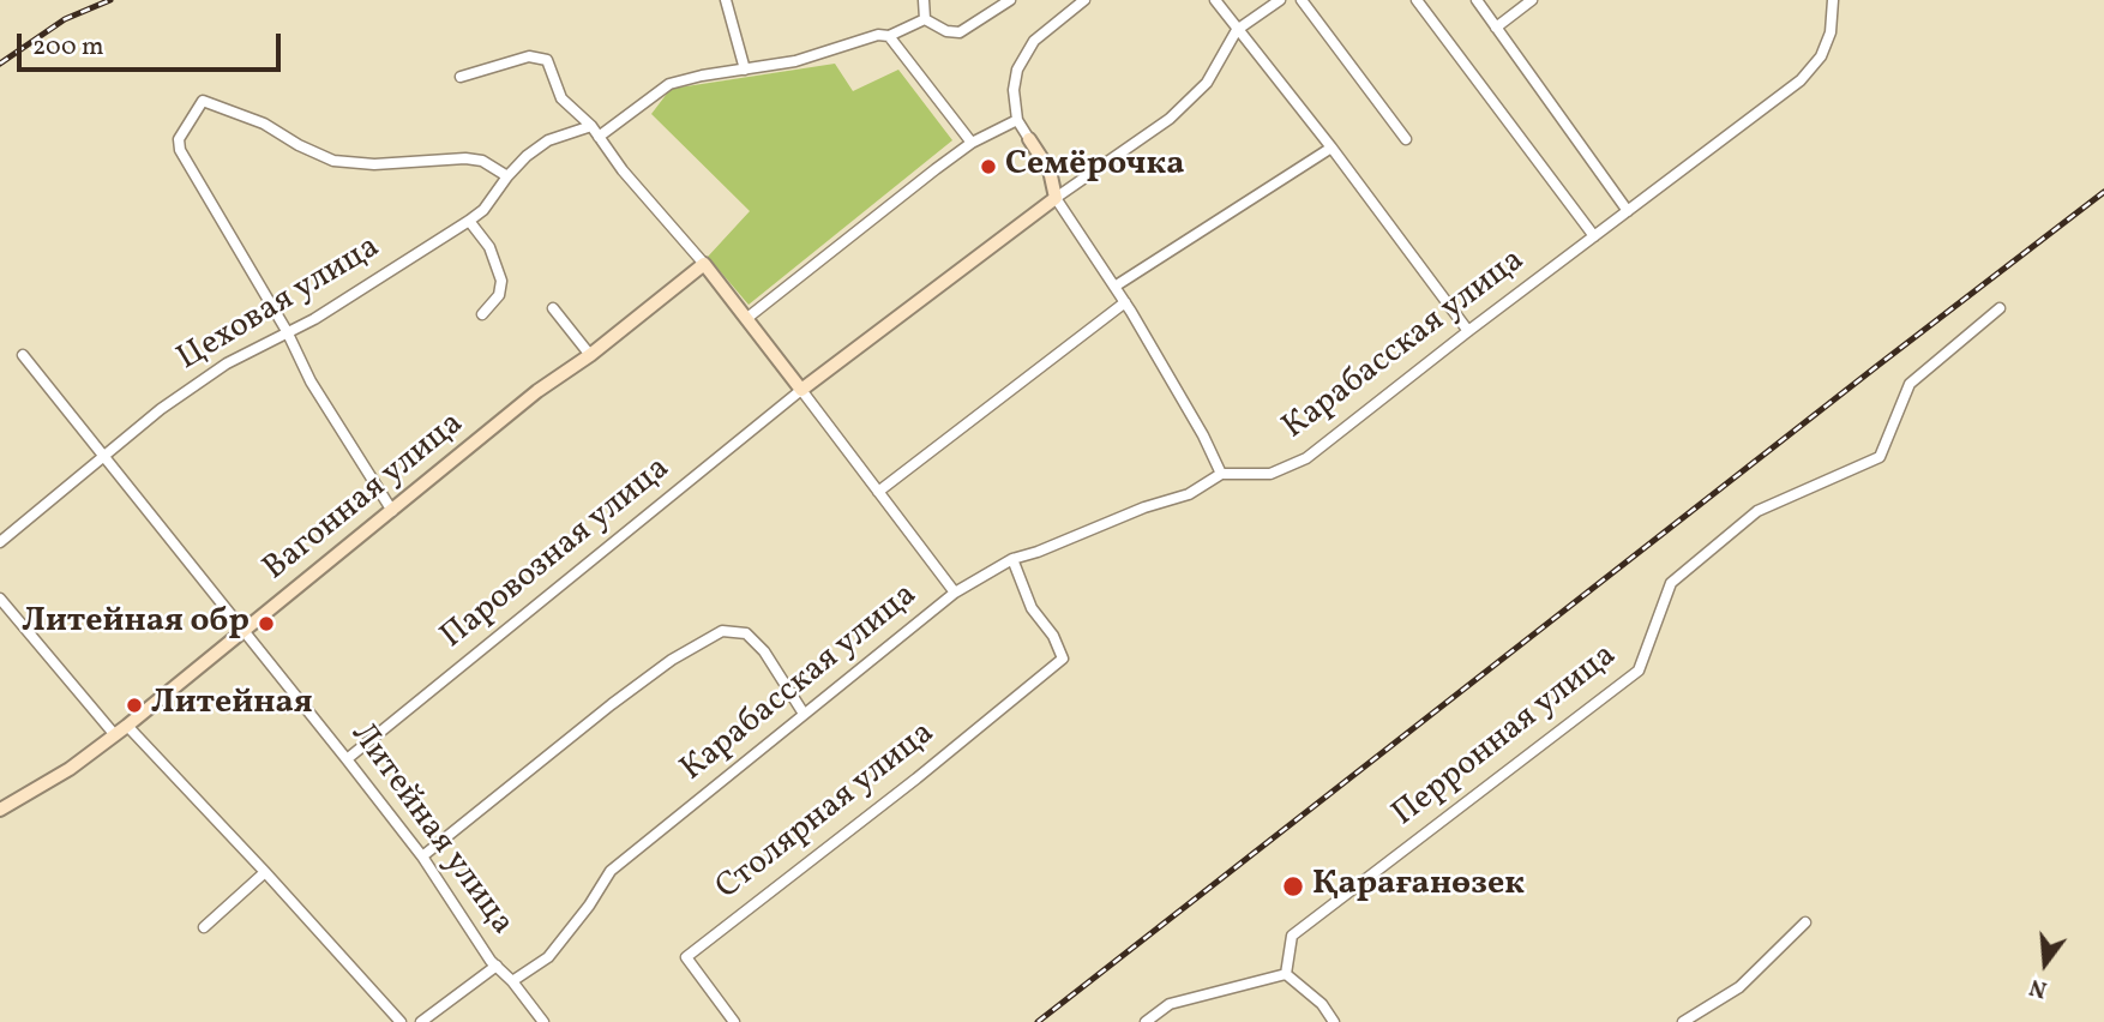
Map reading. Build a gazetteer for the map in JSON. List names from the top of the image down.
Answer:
{
  "streets": {
    "street": [
      "Цеховая улица",
      "Карабасская улица",
      "Вагонная улица",
      "Паровозная улица",
      "Перронная улица",
      "Столярная улица",
      "Литейная улица"
    ]
  },
  "crossings": [
    ["Цеховая улица", "Литейная улица"],
    ["Карабасская улица", "Столярная улица"],
    ["Карабасская улица", "Литейная улица"],
    ["Вагонная улица", "Литейная улица"],
    ["Паровозная улица", "Литейная улица"]
  ],
  "places": [
    "Семёрочка",
    "Литейная обр",
    "Литейная",
    "Қарағанөзек"
  ],
  "scale_bar": "200 m",
  "north": "bottom"
}
